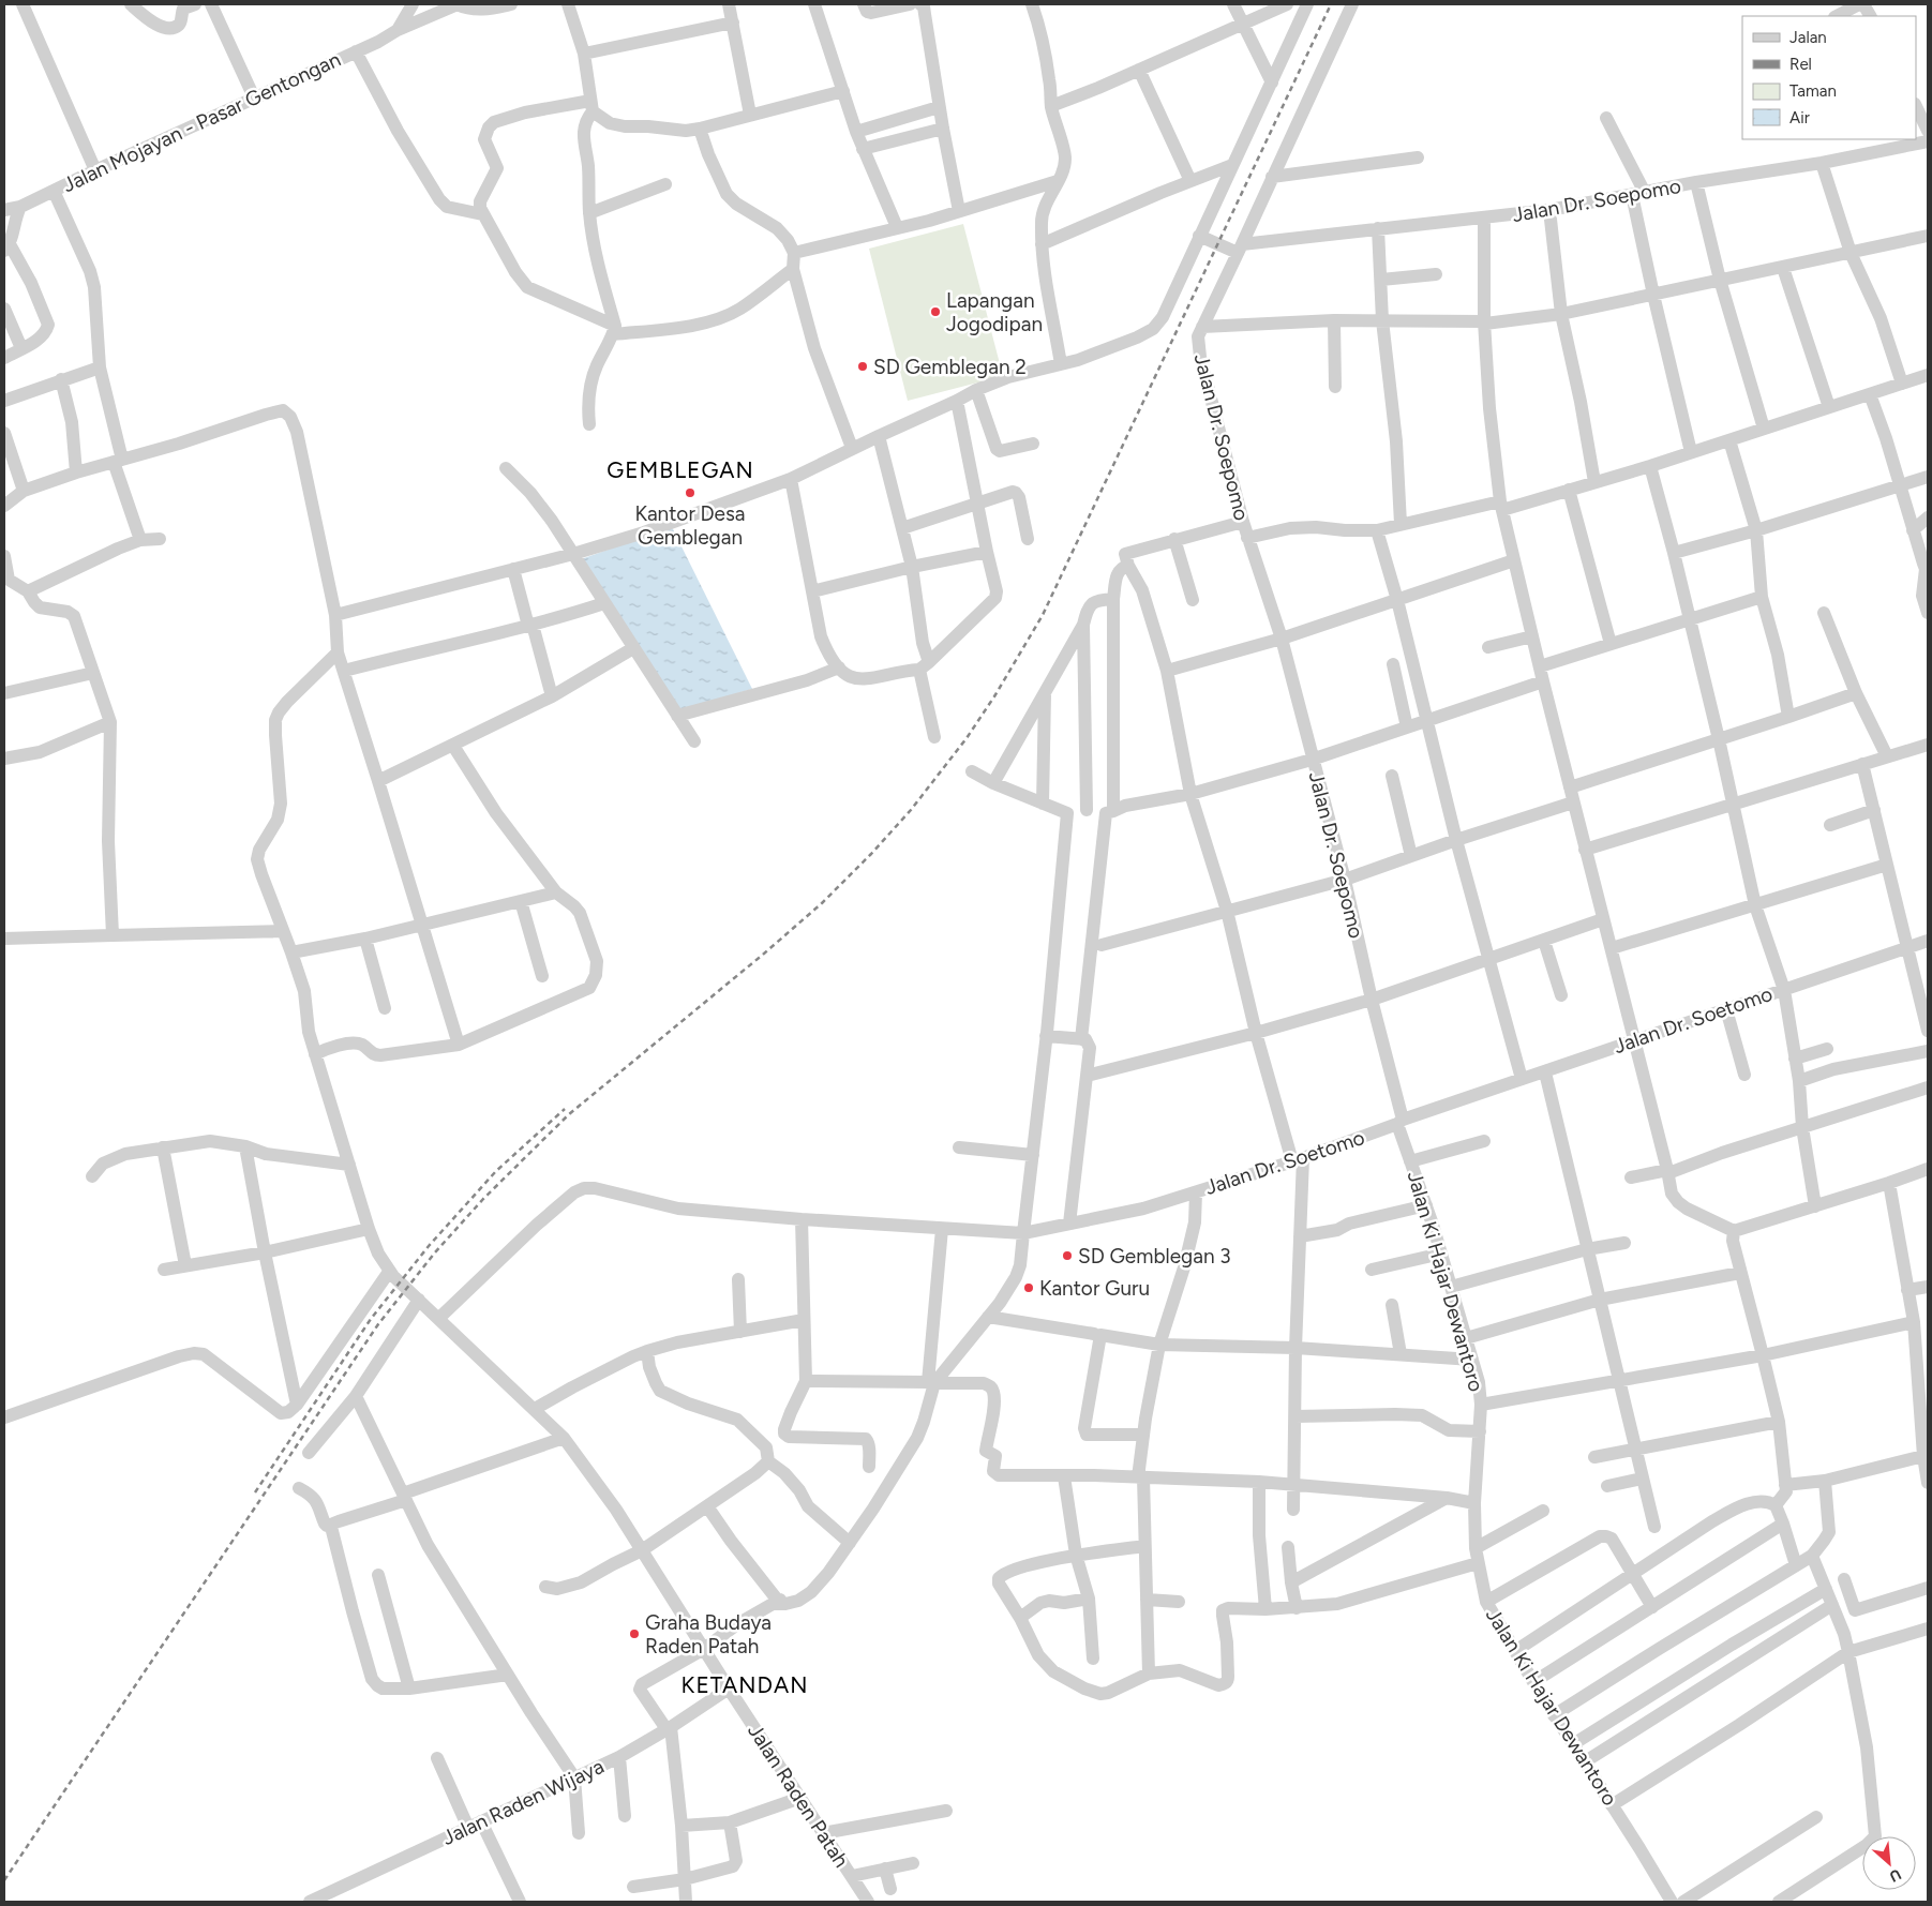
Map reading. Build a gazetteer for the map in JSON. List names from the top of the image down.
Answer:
{
  "streets": {
    "street": [
      "Jalan Mojayan - Pasar Gentongan",
      "Jalan Dr. Soepomo",
      "Jalan Dr. Soetomo",
      "Jalan Ki Hajar Dewantoro",
      "Jalan Raden Patah",
      "Jalan Raden Wijaya"
    ]
  },
  "crossings": [
    ["Jalan Dr. Soepomo", "Jalan Dr. Soetomo"],
    ["Jalan Dr. Soepomo", "Jalan Ki Hajar Dewantoro"],
    ["Jalan Dr. Soetomo", "Jalan Ki Hajar Dewantoro"],
    ["Jalan Dr. Soetomo", "Jalan Raden Patah"],
    ["Jalan Raden Patah", "Jalan Raden Wijaya"]
  ],
  "districts": ["GEMBLEGAN", "KETANDAN"],
  "places": [
    "Lapangan Jogodipan",
    "SD Gemblegan 2",
    "Kantor Desa Gemblegan",
    "SD Gemblegan 3",
    "Kantor Guru",
    "Graha Budaya Raden Patah"
  ],
  "legend": [
    "Jalan",
    "Rel",
    "Taman",
    "Air"
  ],
  "north": "bottom right"
}
